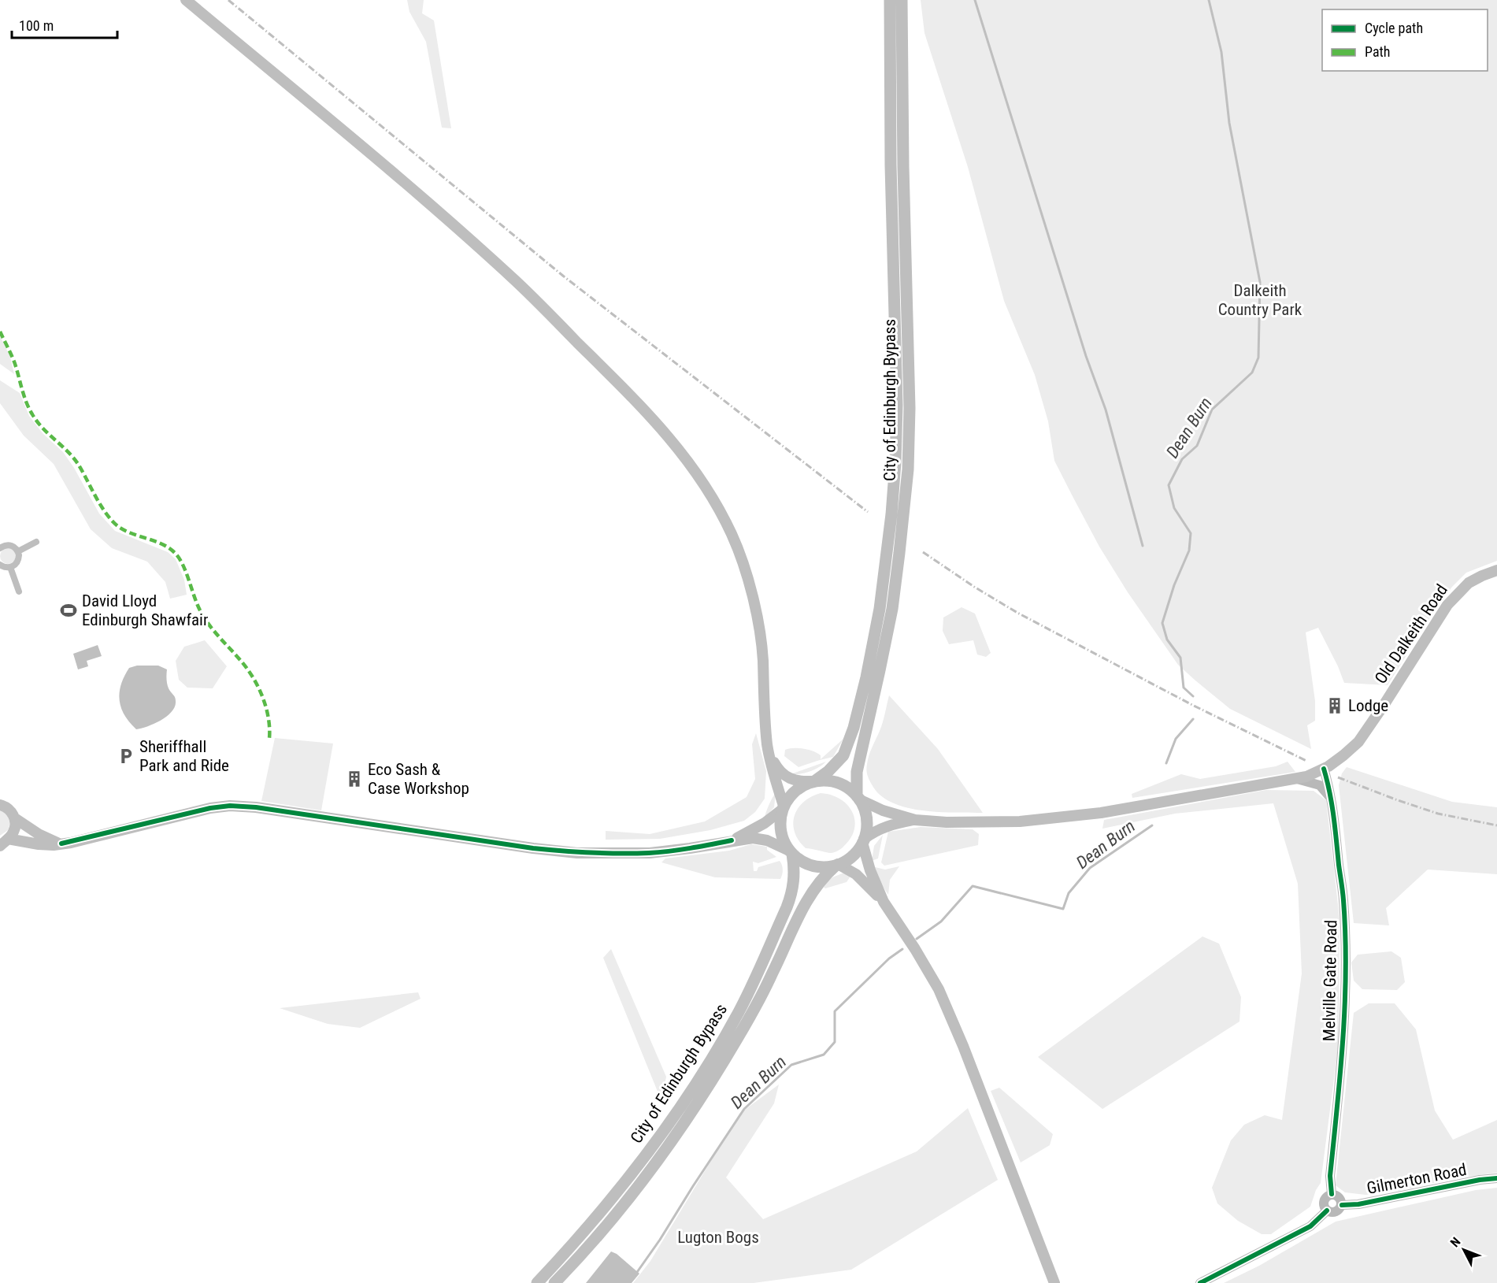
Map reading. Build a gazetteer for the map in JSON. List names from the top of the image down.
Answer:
{
  "streets": {
    "highway": ["City of Edinburgh Bypass"],
    "main road": ["Old Dalkeith Road"],
    "street": ["Melville Gate Road", "Gilmerton Road"]
  },
  "crossings": [
    ["Old Dalkeith Road", "Melville Gate Road"],
    ["Melville Gate Road", "Gilmerton Road"]
  ],
  "water": ["Dean Burn"],
  "parks": ["Dalkeith Country Park", "Lugton Bogs"],
  "places": {
    "sports": ["David Lloyd Edinburgh Shawfair"],
    "building": ["Lodge", "Eco Sash & Case Workshop"],
    "parking": ["Sheriffhall Park and Ride"]
  },
  "legend": ["Cycle path", "Path"],
  "scale_bar": "100 m",
  "north": "top left"
}
